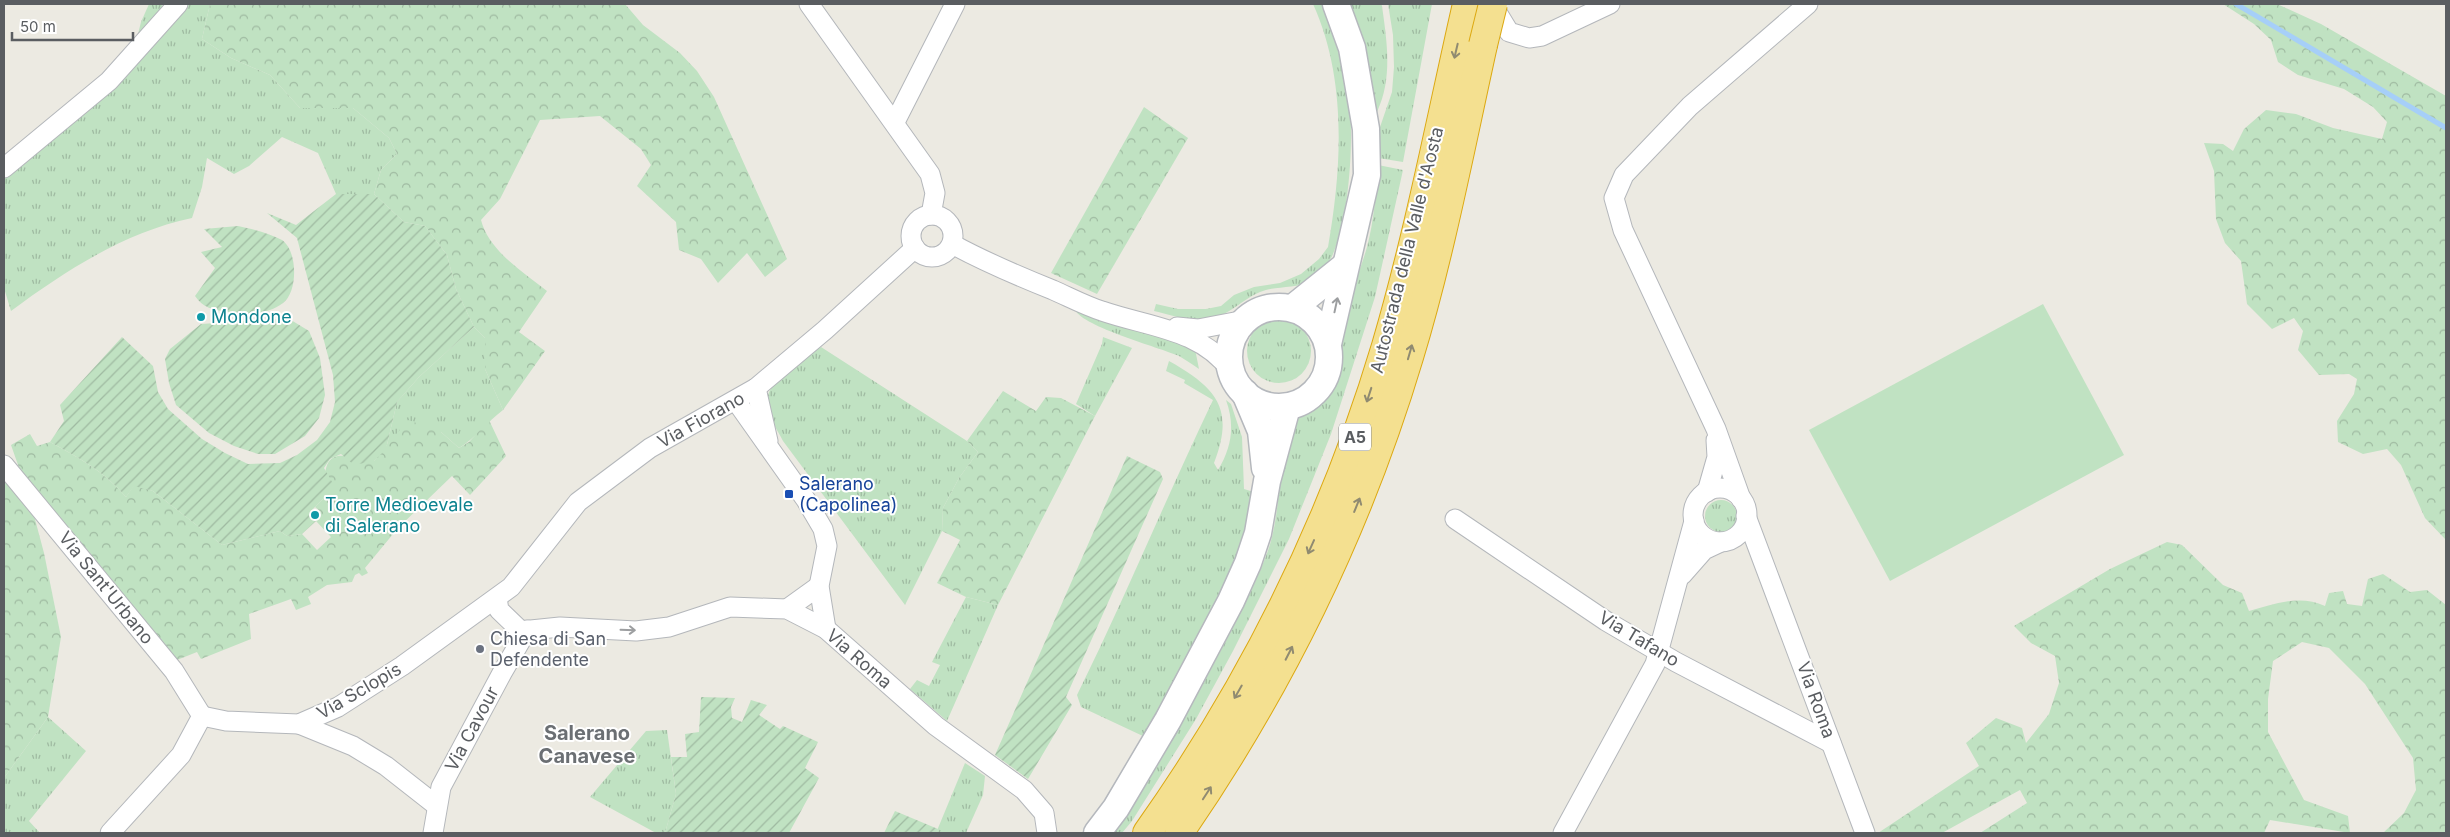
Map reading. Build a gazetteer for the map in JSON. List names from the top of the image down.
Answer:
{
  "streets": {
    "highway": ["Autostrada della Valle d'Aosta", "A5"],
    "street": [
      "Via Fiorano",
      "Via Sant'Urbano",
      "Via Tafano",
      "Via Roma",
      "Via Sclopis",
      "Via Cavour"
    ]
  },
  "crossings": [
    ["Via Fiorano", "Via Sclopis"],
    ["Via Sant'Urbano", "Via Sclopis"],
    ["Via Tafano", "Via Roma"],
    ["Via Roma", "Via Cavour"]
  ],
  "districts": ["Salerano Canavese"],
  "places": {
    "other": ["Mondone", "Torre Medioevale di Salerano", "Chiesa di San Defendente"],
    "transit": ["Salerano (Capolinea)"]
  },
  "scale_bar": "50 m"
}
